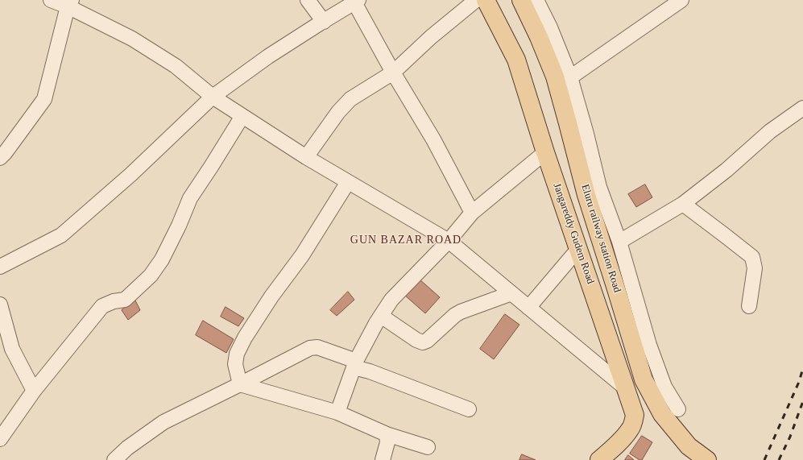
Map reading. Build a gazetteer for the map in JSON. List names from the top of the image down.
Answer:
{
  "streets": {
    "main road": ["Jangareddy Gudem Road", "Eluru railway station Road"]
  },
  "districts": ["GUN BAZAR ROAD"]
}
